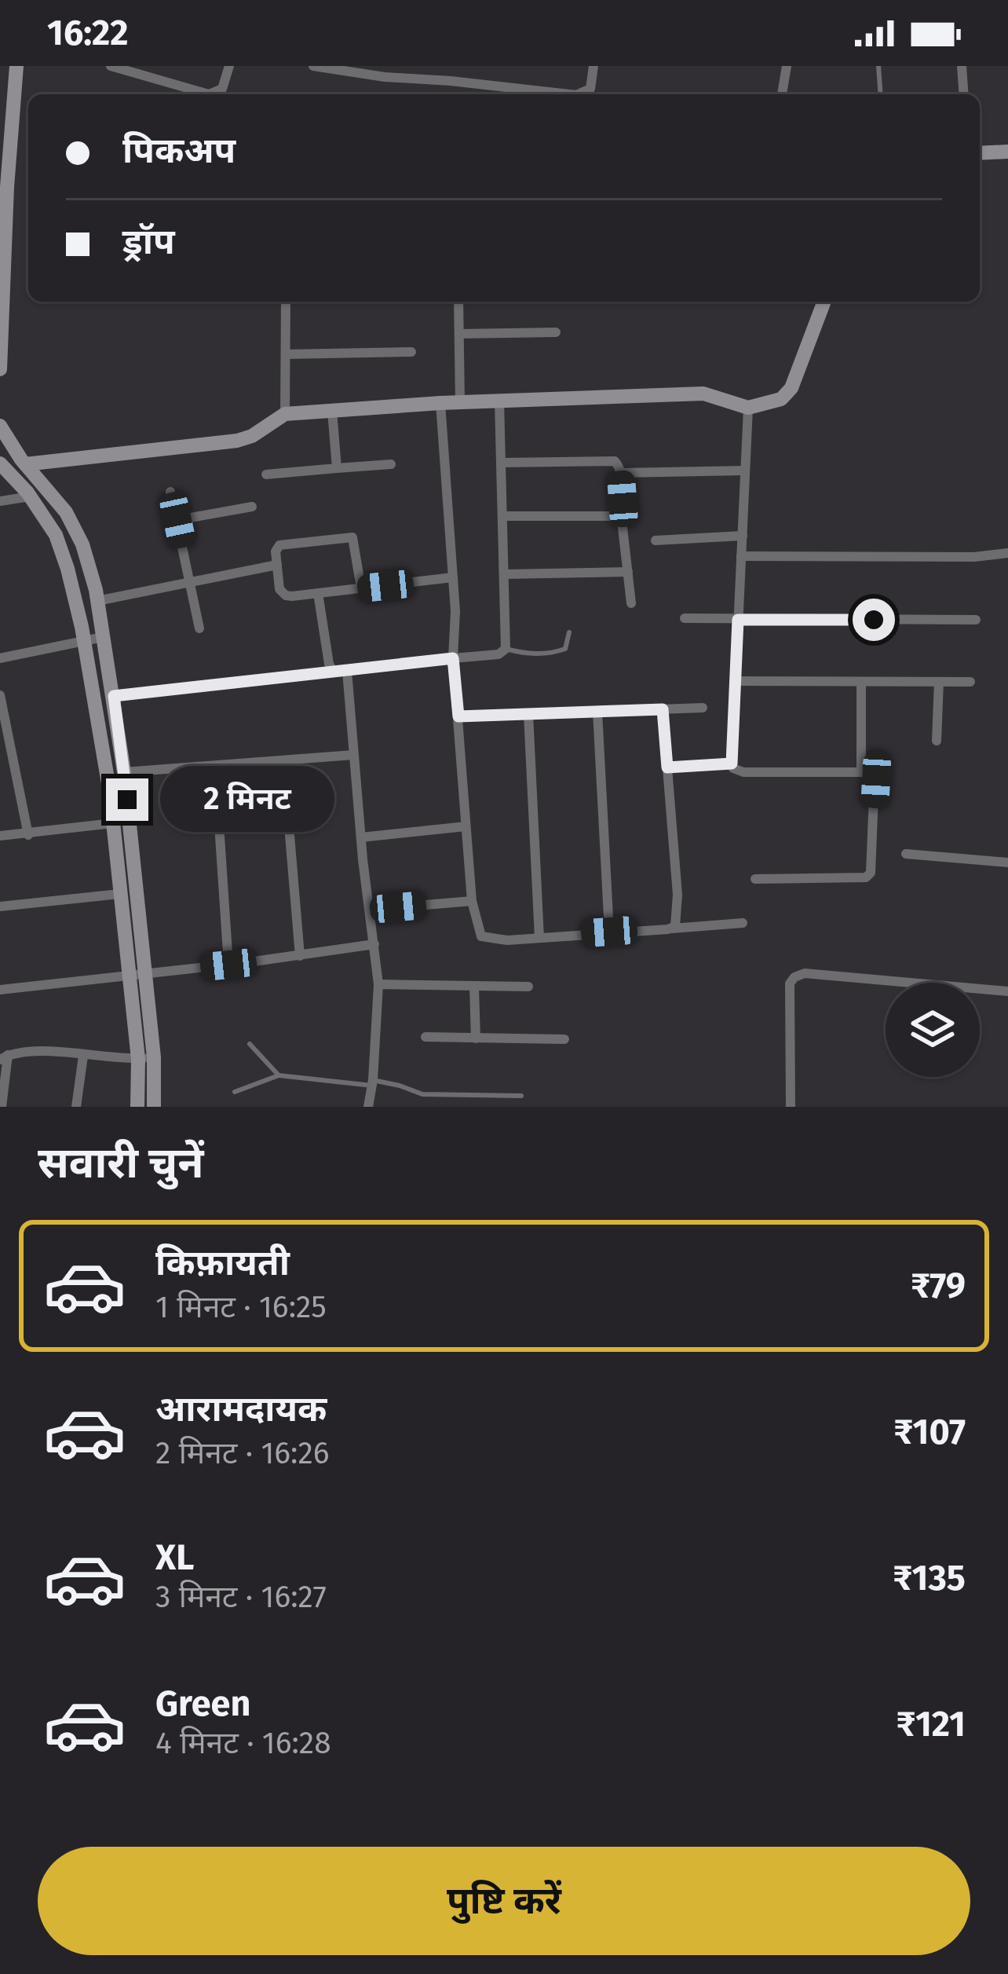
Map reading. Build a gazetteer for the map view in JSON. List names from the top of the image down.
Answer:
{
  "page": {
    "status": "16:22",
    "banner": ["पिकअप", "ड्रॉप"],
    "bubble": "2 मिनट",
    "heading": "सवारी चुनें",
    "list": [
      {
        "name": "किफ़ायती",
        "note": "1 मिनट · 16:25",
        "value": "₹79"
      },
      {
        "name": "आरामदायक",
        "note": "2 मिनट · 16:26",
        "value": "₹107"
      },
      {
        "name": "XL",
        "note": "3 मिनट · 16:27",
        "value": "₹135"
      },
      {
        "name": "Green",
        "note": "4 मिनट · 16:28",
        "value": "₹121"
      }
    ],
    "buttons": "पुष्टि करें"
  }
}
